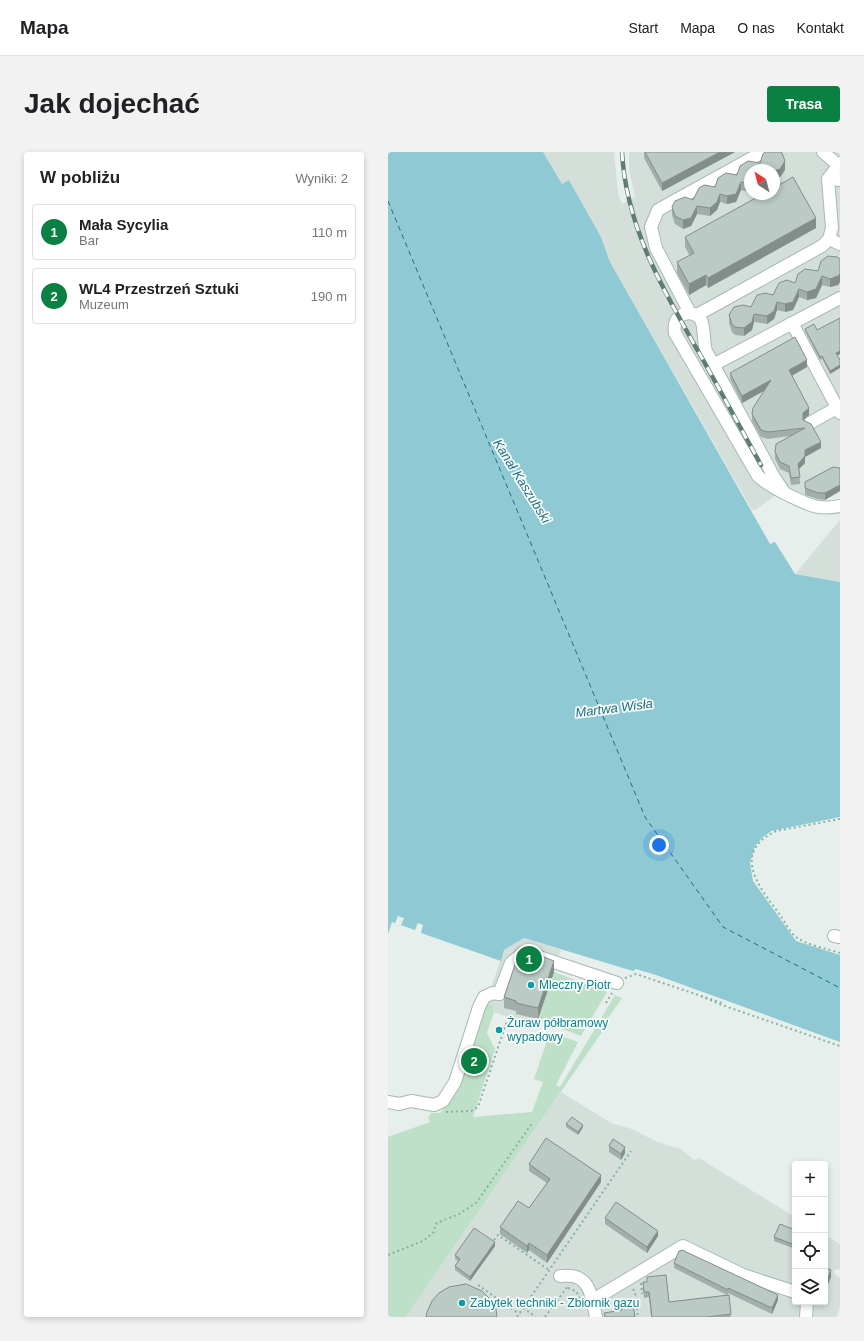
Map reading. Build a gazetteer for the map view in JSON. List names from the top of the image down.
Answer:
{
  "water": ["Kanał Kaszubski", "Martwa Wisła"],
  "places": ["Mleczny Piotr", "Żuraw półbramowy wypadowy", "Zabytek techniki - Zbiornik gazu"],
  "north": "top left",
  "page": {
    "header": "Mapa",
    "nav": [
      "Start",
      "Mapa",
      "O nas",
      "Kontakt"
    ],
    "buttons": "Trasa",
    "title": "Jak dojechać",
    "heading": ["W pobliżu", "Wyniki: 2"],
    "list": [
      {
        "mark": "1",
        "name": "Mała Sycylia",
        "note": "Bar",
        "value": "110 m"
      },
      {
        "mark": "2",
        "name": "WL4 Przestrzeń Sztuki",
        "note": "Muzeum",
        "value": "190 m"
      }
    ],
    "pins": ["1", "2"],
    "map_buttons": ["+", "−"]
  }
}
